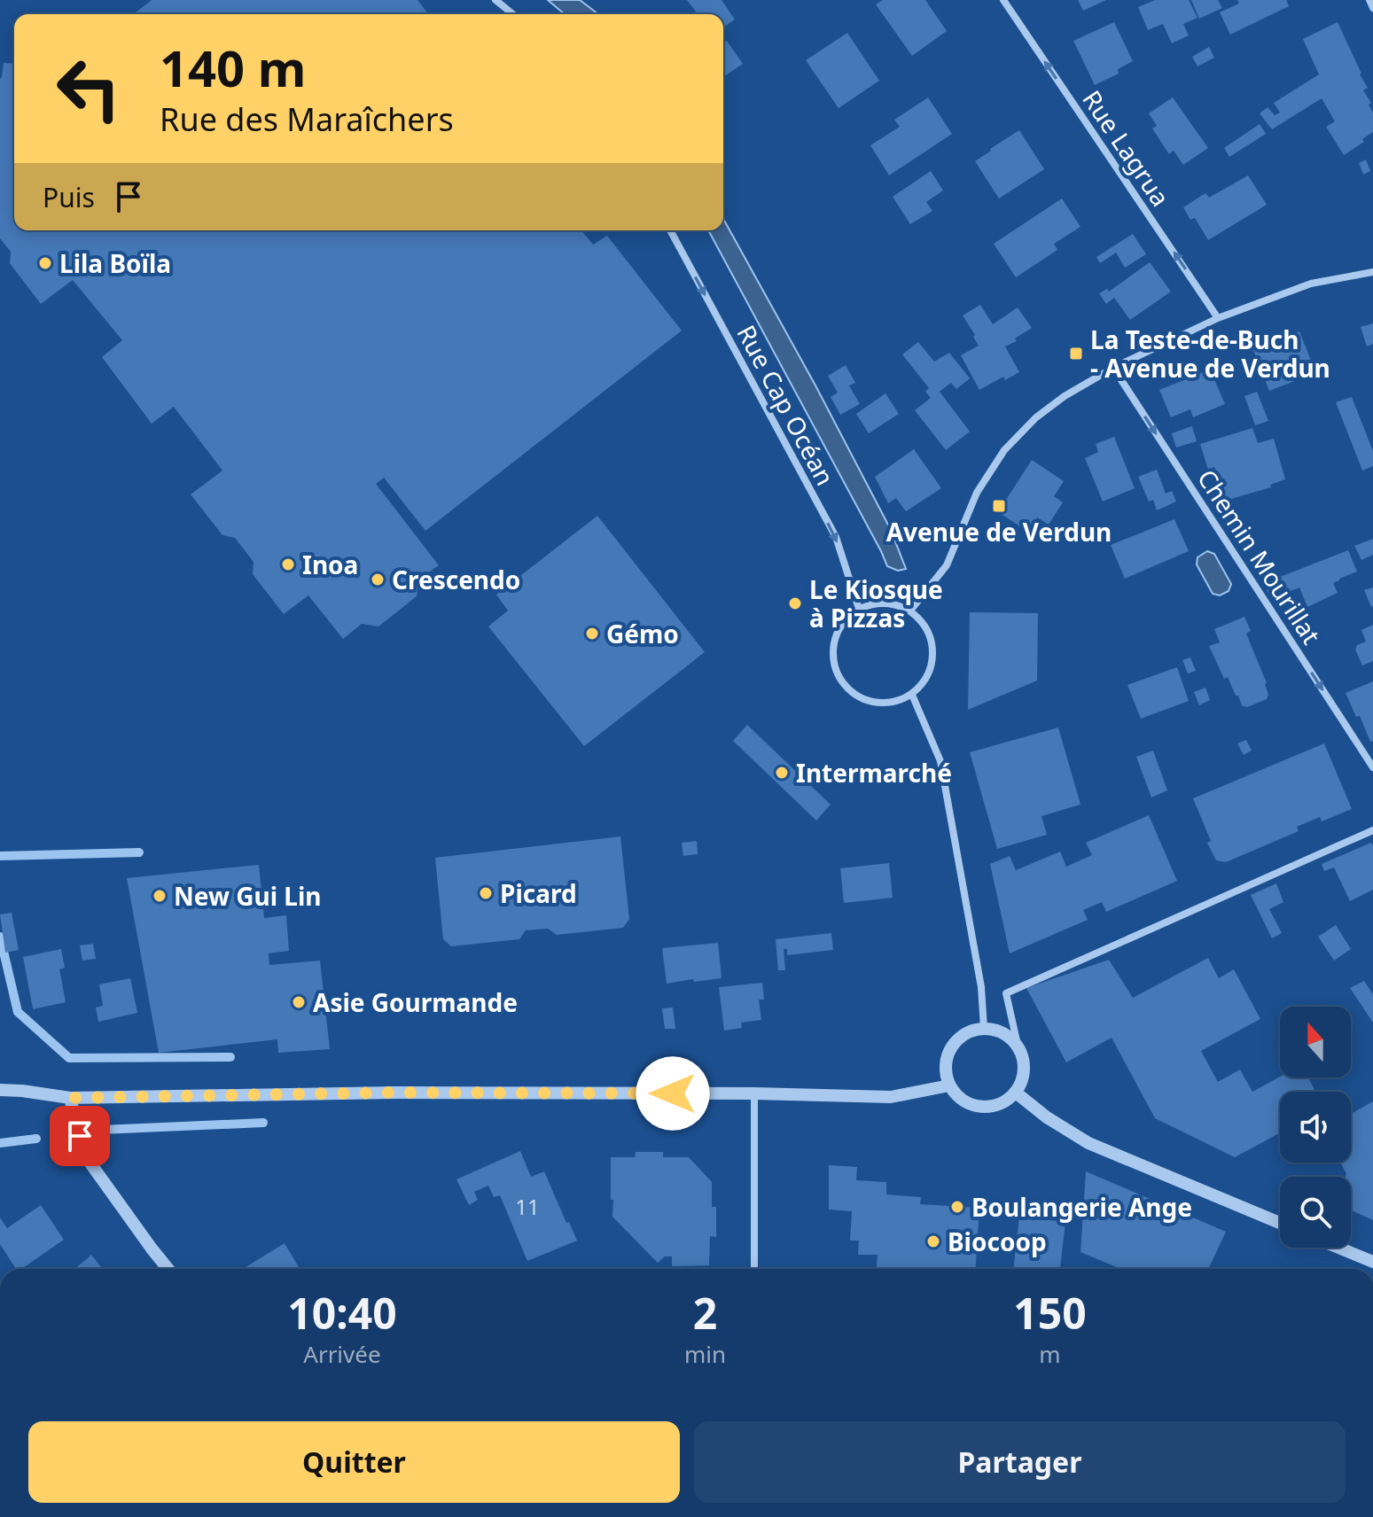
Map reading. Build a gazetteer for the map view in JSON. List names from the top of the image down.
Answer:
{
  "streets": {
    "street": ["Rue Lagrua", "Rue Cap Océan", "Chemin Mourillat"]
  },
  "one_way": ["Rue Lagrua", "Rue Cap Océan", "Chemin Mourillat"],
  "places": {
    "other": [
      "Lila Boïla",
      "Inoa",
      "Crescendo",
      "Le Kiosque à Pizzas",
      "Gémo",
      "Intermarché",
      "Picard",
      "New Gui Lin",
      "Asie Gourmande",
      "Boulangerie Ange",
      "Biocoop"
    ],
    "transit": ["La Teste-de-Buch - Avenue de Verdun", "Avenue de Verdun"]
  },
  "house_numbers": ["11"],
  "north": "top",
  "page": {
    "turn": ["140 m", "Rue des Maraîchers"],
    "then": "Puis",
    "eta": [
      "10:40",
      "Arrivée",
      "2",
      "min",
      "150",
      "m"
    ],
    "buttons": ["Quitter", "Partager"]
  }
}
